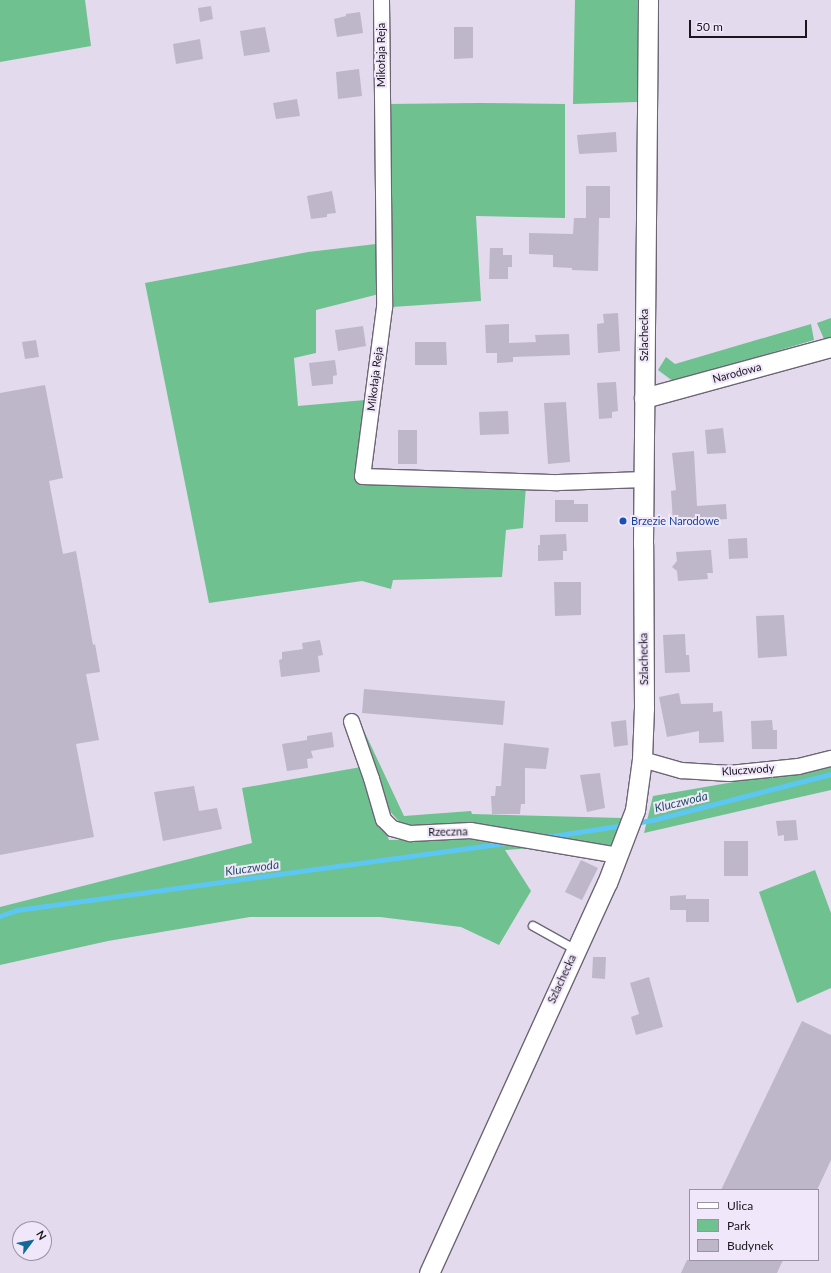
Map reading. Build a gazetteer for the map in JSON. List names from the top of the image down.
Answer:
{
  "streets": {
    "street": [
      "Mikołaja Reja",
      "Szlachecka",
      "Narodowa",
      "Kluczwody",
      "Rzeczna"
    ]
  },
  "crossings": [
    ["Mikołaja Reja", "Szlachecka"],
    ["Szlachecka", "Narodowa"],
    ["Szlachecka", "Kluczwody"],
    ["Szlachecka", "Rzeczna"]
  ],
  "water": ["Kluczwoda"],
  "places": ["Brzezie Narodowe"],
  "legend": ["Ulica", "Park", "Budynek"],
  "scale_bar": "50 m",
  "north": "top right"
}
